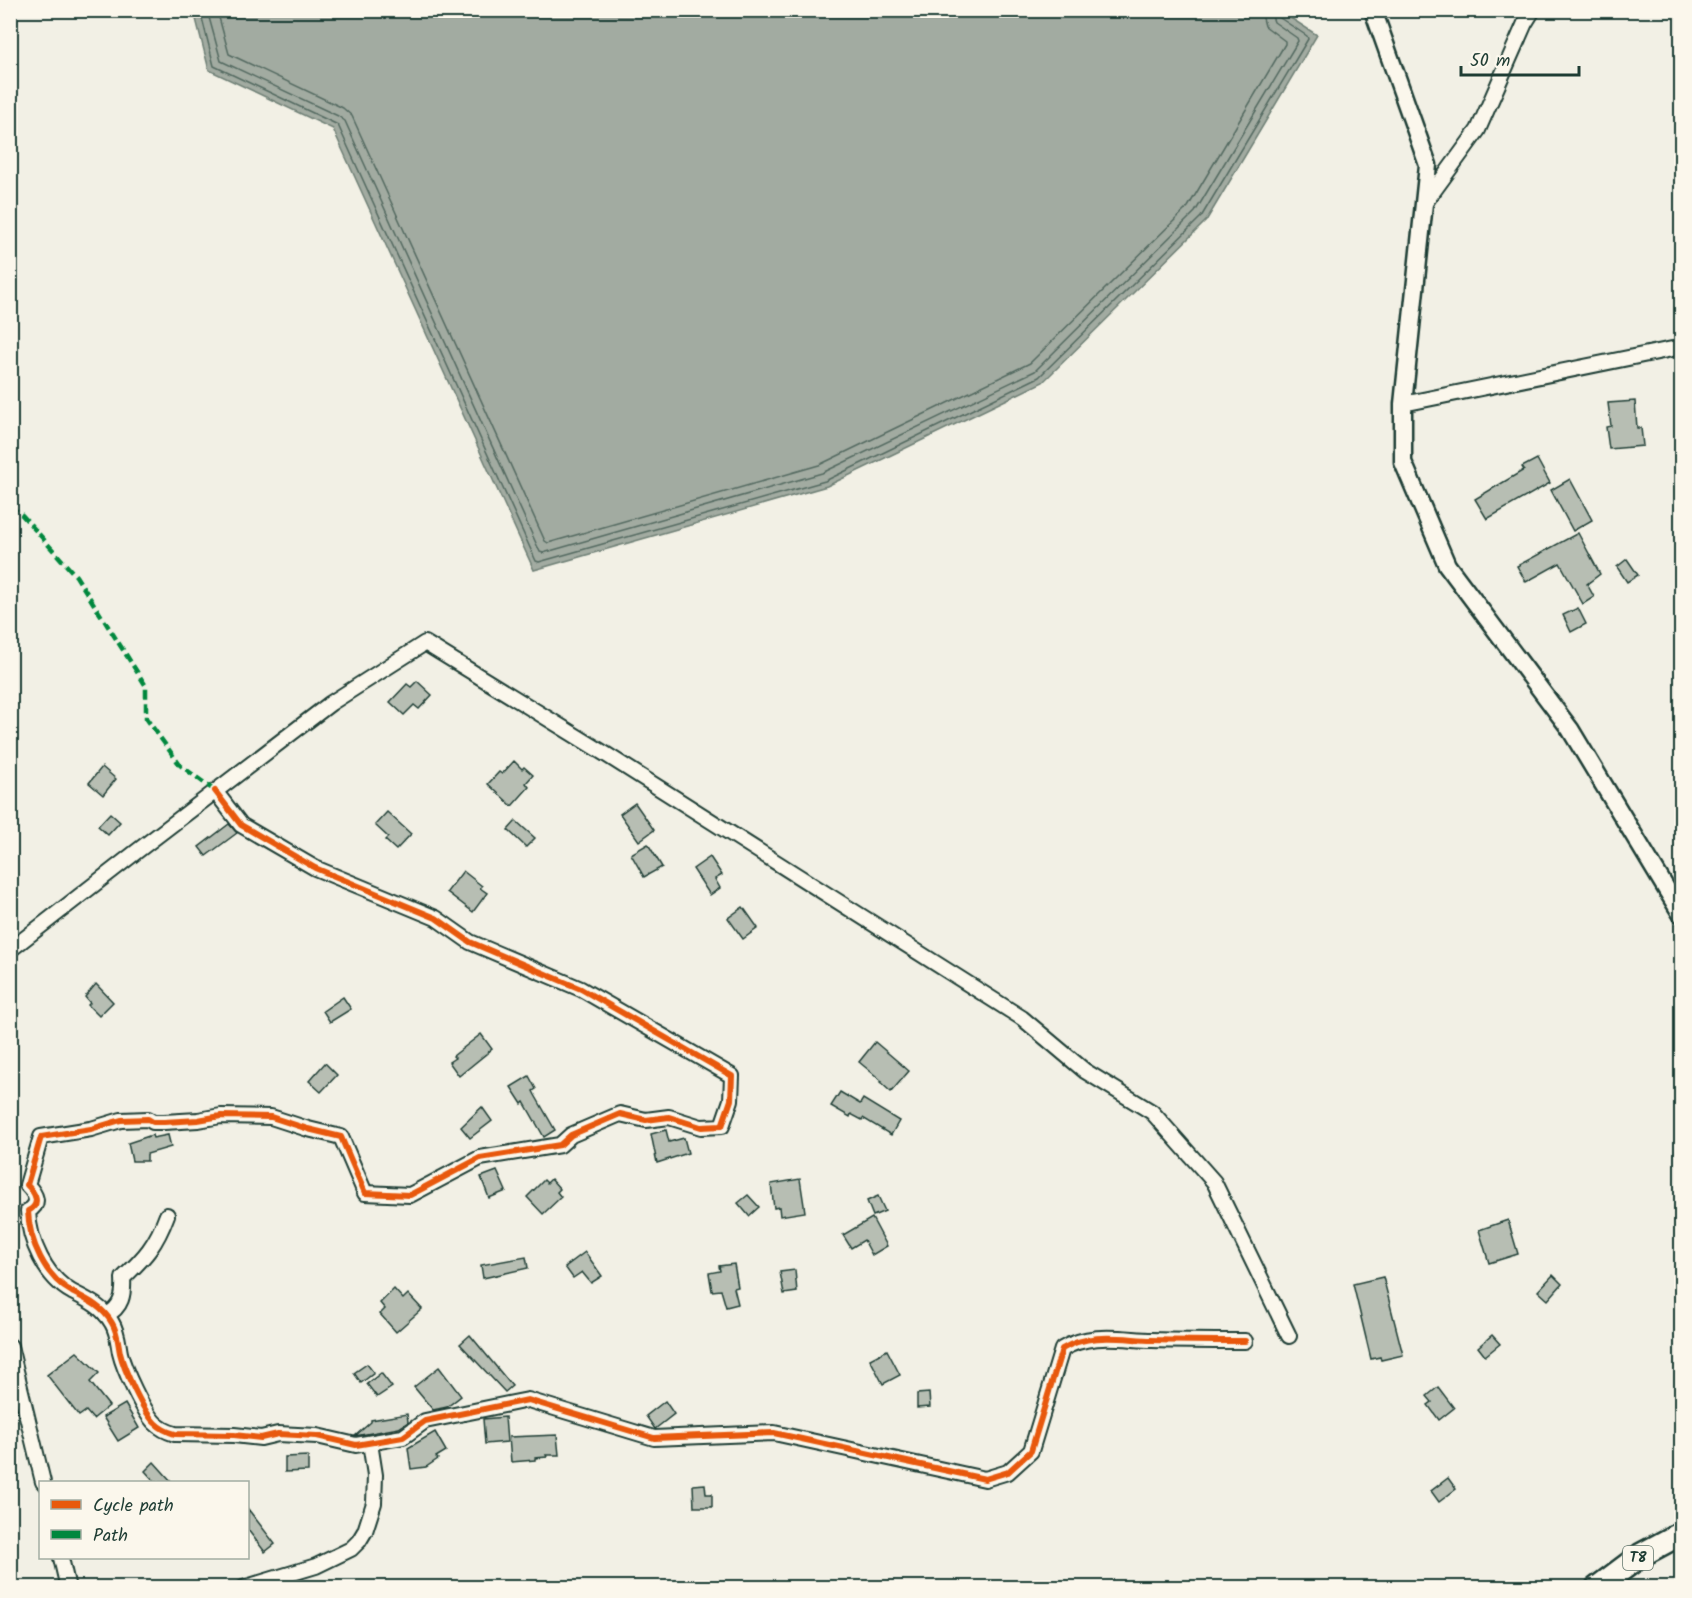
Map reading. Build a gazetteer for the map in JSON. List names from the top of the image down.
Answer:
{
  "streets": {
    "highway": ["T8"]
  },
  "legend": ["Cycle path", "Path"],
  "scale_bar": "50 m"
}
